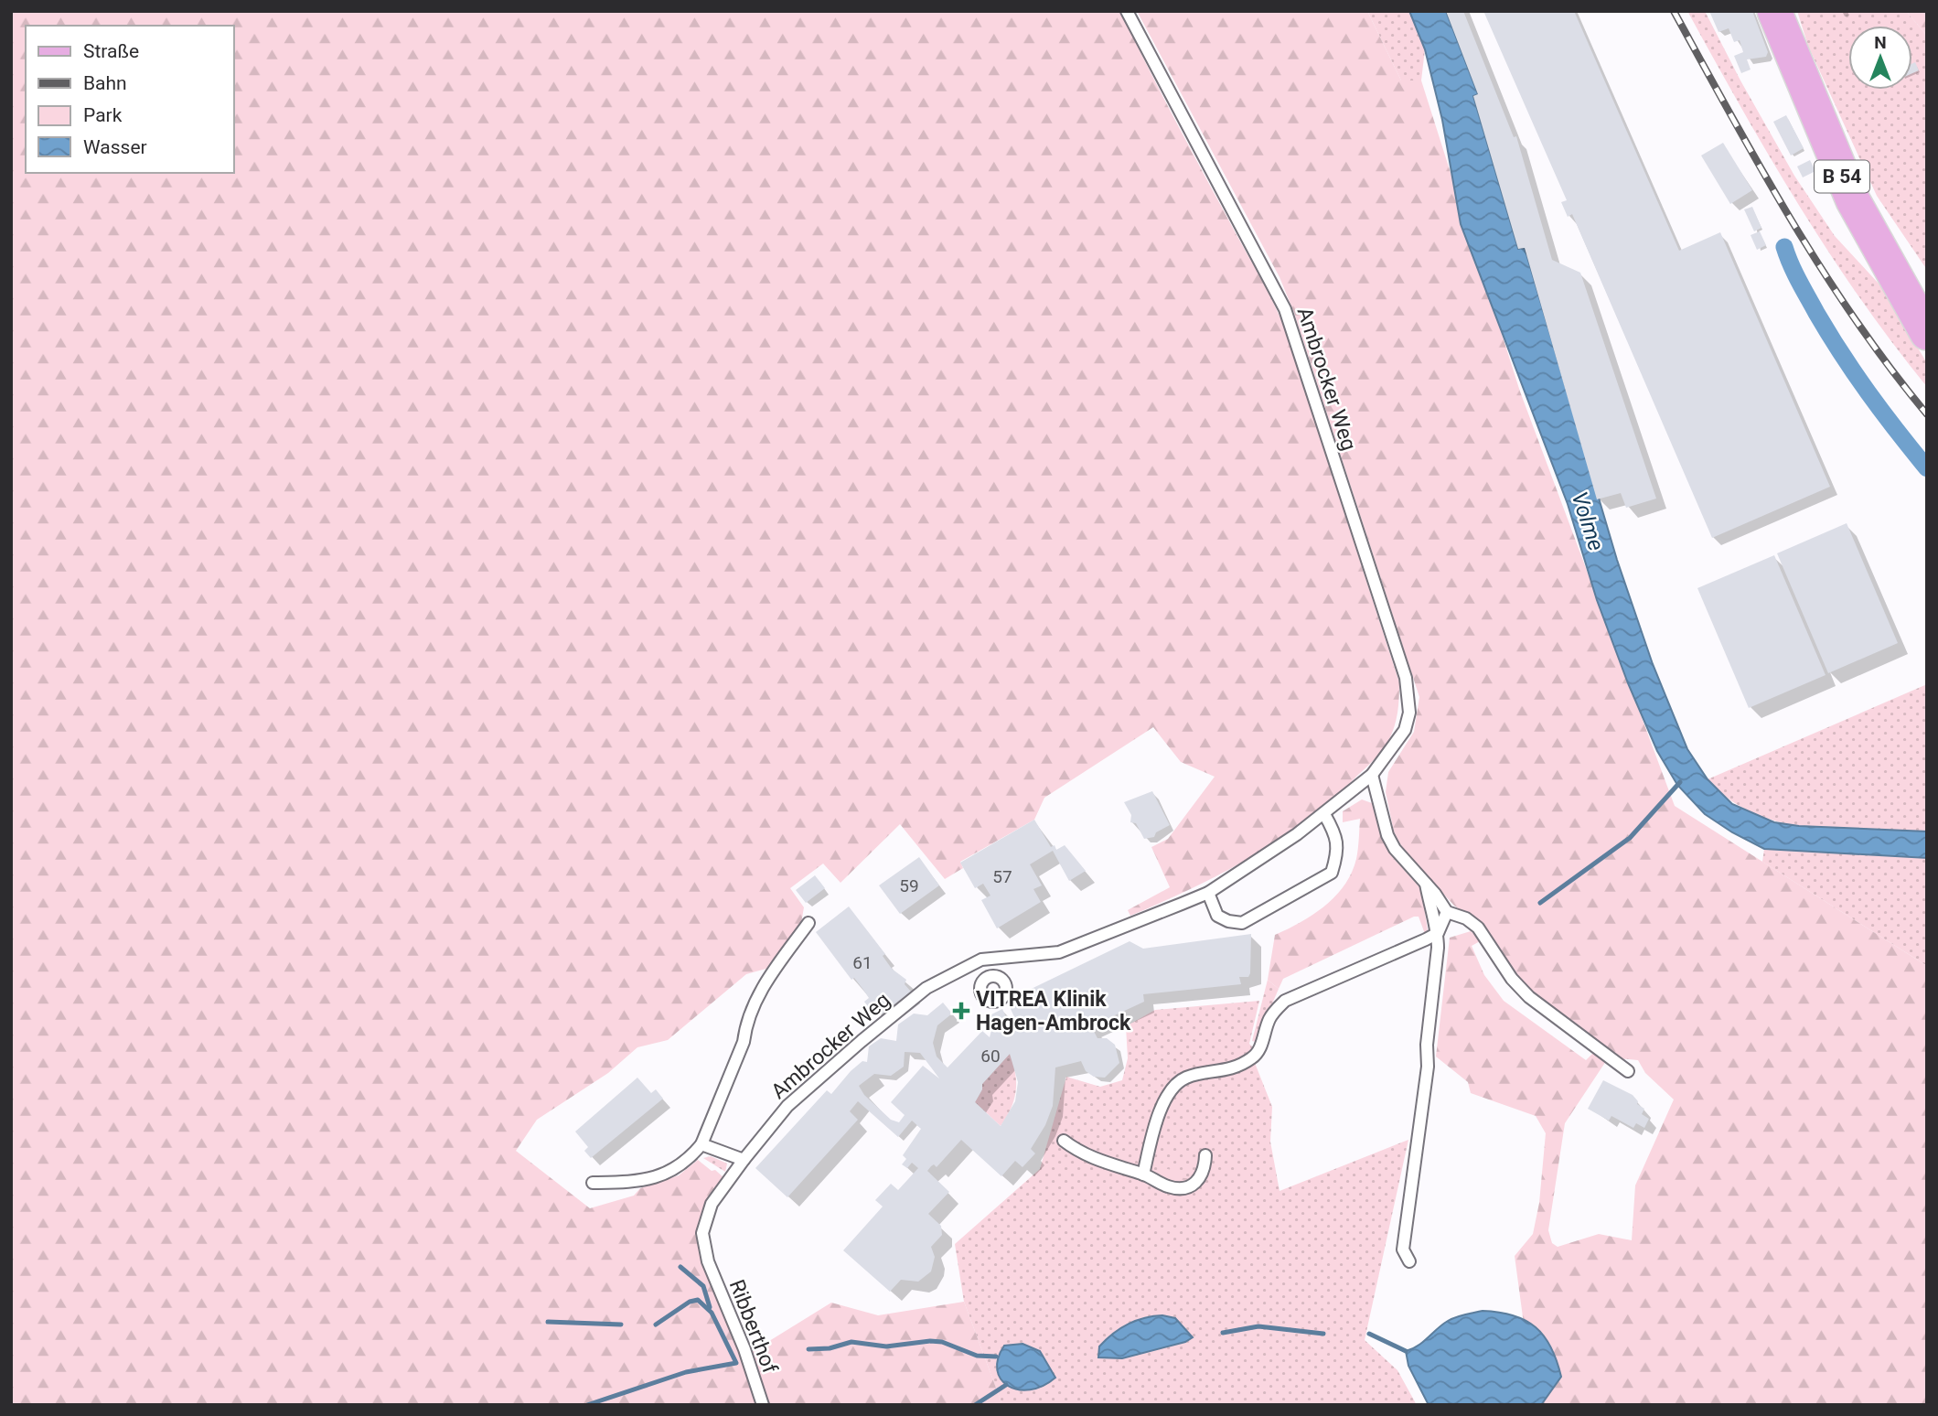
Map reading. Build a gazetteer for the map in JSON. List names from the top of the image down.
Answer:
{
  "streets": {
    "main road": ["B 54"],
    "lane": ["Ambrocker Weg", "Ribberthof"]
  },
  "crossings": [
    ["Ambrocker Weg", "Ribberthof"]
  ],
  "water": ["Volme"],
  "places": {
    "health": ["VITREA Klinik Hagen-Ambrock"]
  },
  "house_numbers": [
    "57",
    "59",
    "61",
    "60"
  ],
  "legend": [
    "Straße",
    "Bahn",
    "Park",
    "Wasser"
  ],
  "north": "top"
}
